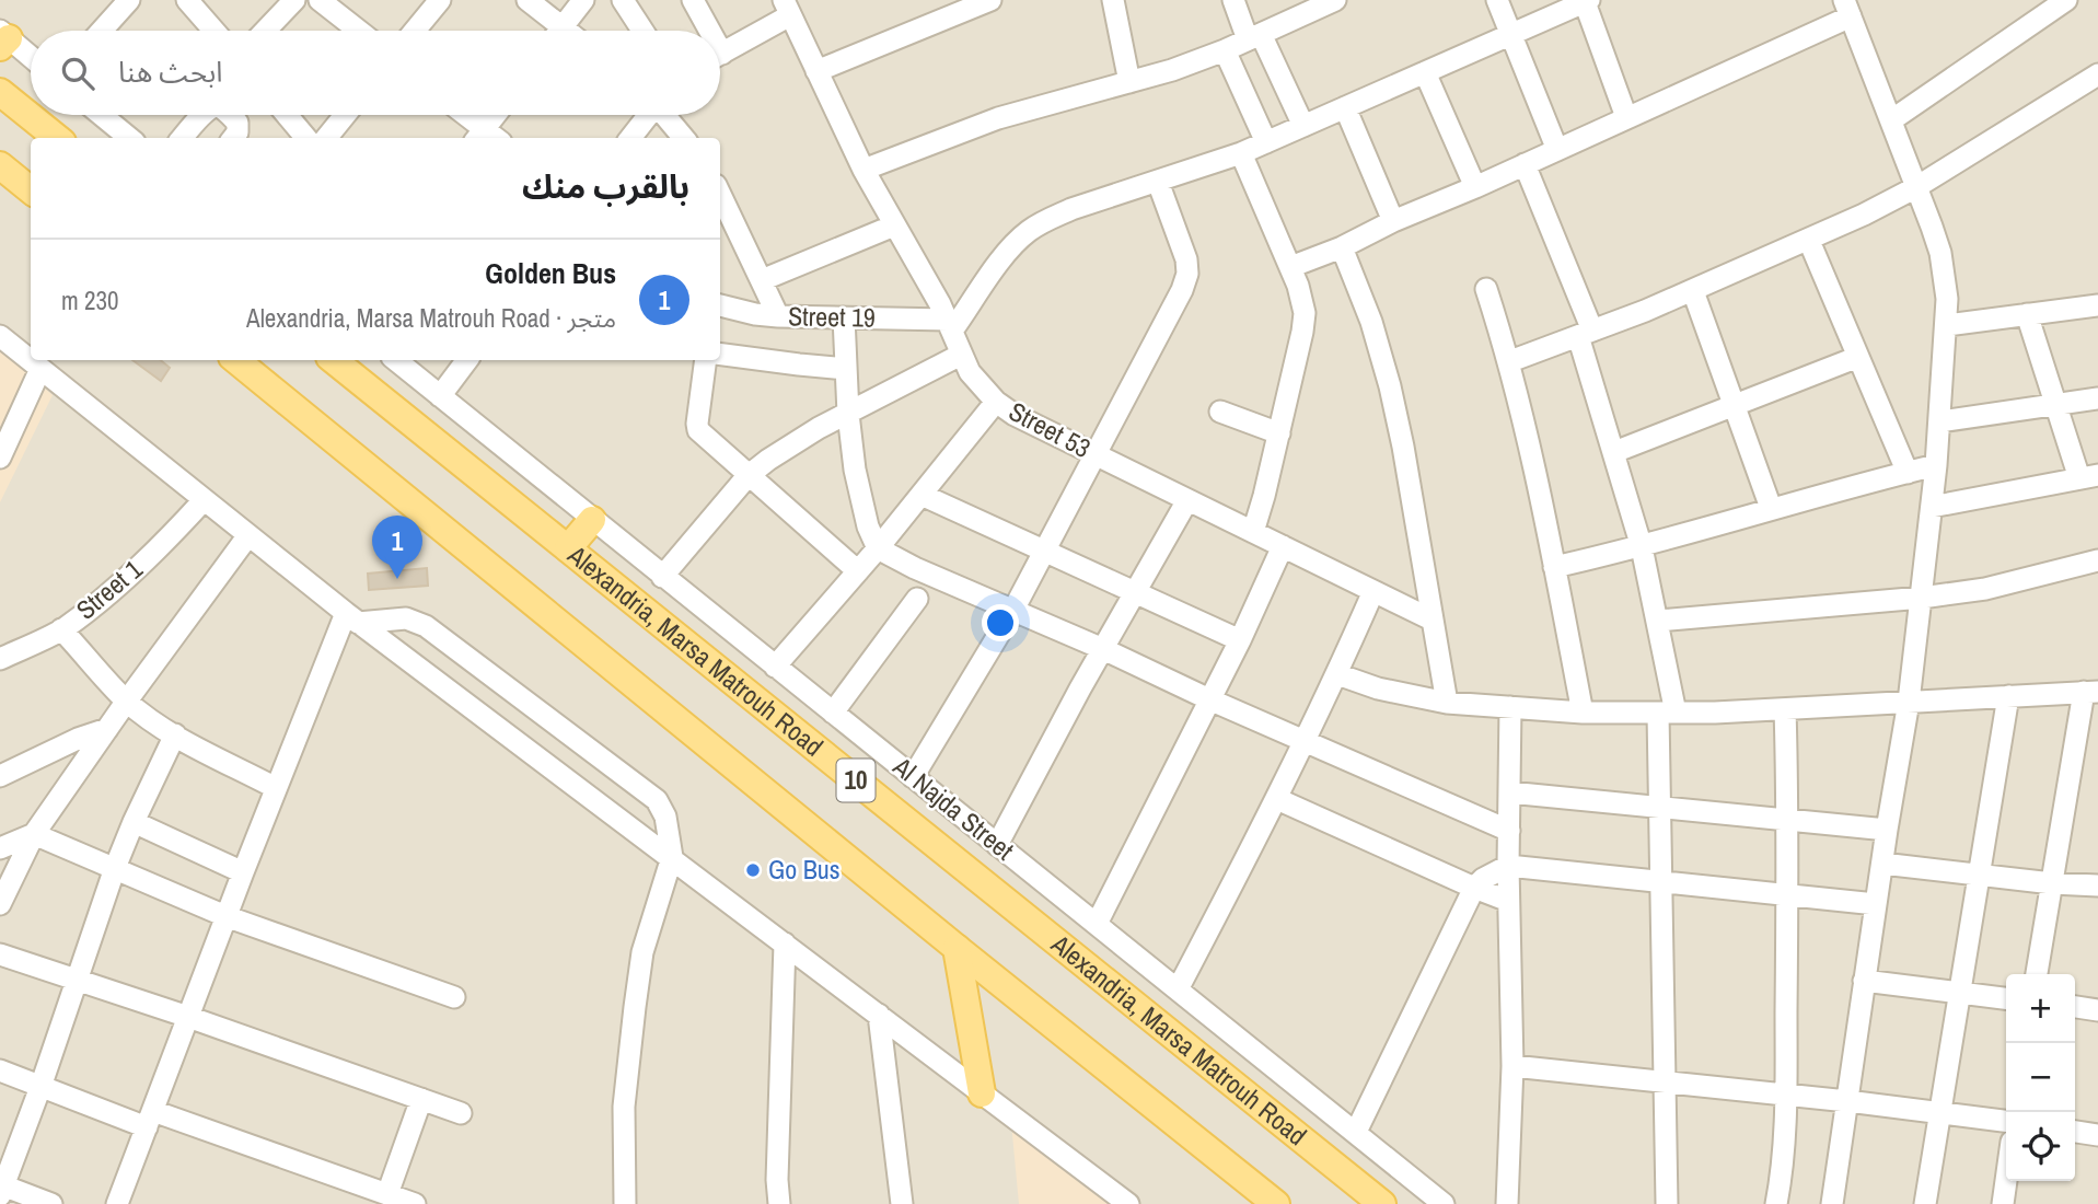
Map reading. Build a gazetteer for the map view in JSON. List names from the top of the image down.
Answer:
{
  "streets": {
    "main road": ["Alexandria, Marsa Matrouh Road", "10"],
    "street": [
      "Street 19",
      "Street 53",
      "Street 1",
      "Al Najda Street"
    ]
  },
  "crossings": [
    ["Street 19", "Street 53"]
  ],
  "places": ["Go Bus"],
  "page": {
    "search": "ابحث هنا",
    "heading": "بالقرب منك",
    "list": [
      {
        "mark": "1",
        "name": "Golden Bus",
        "note": "متجر · Alexandria, Marsa Matrouh Road",
        "value": "230 m"
      }
    ],
    "pins": "1",
    "map_buttons": ["+", "−"]
  }
}
